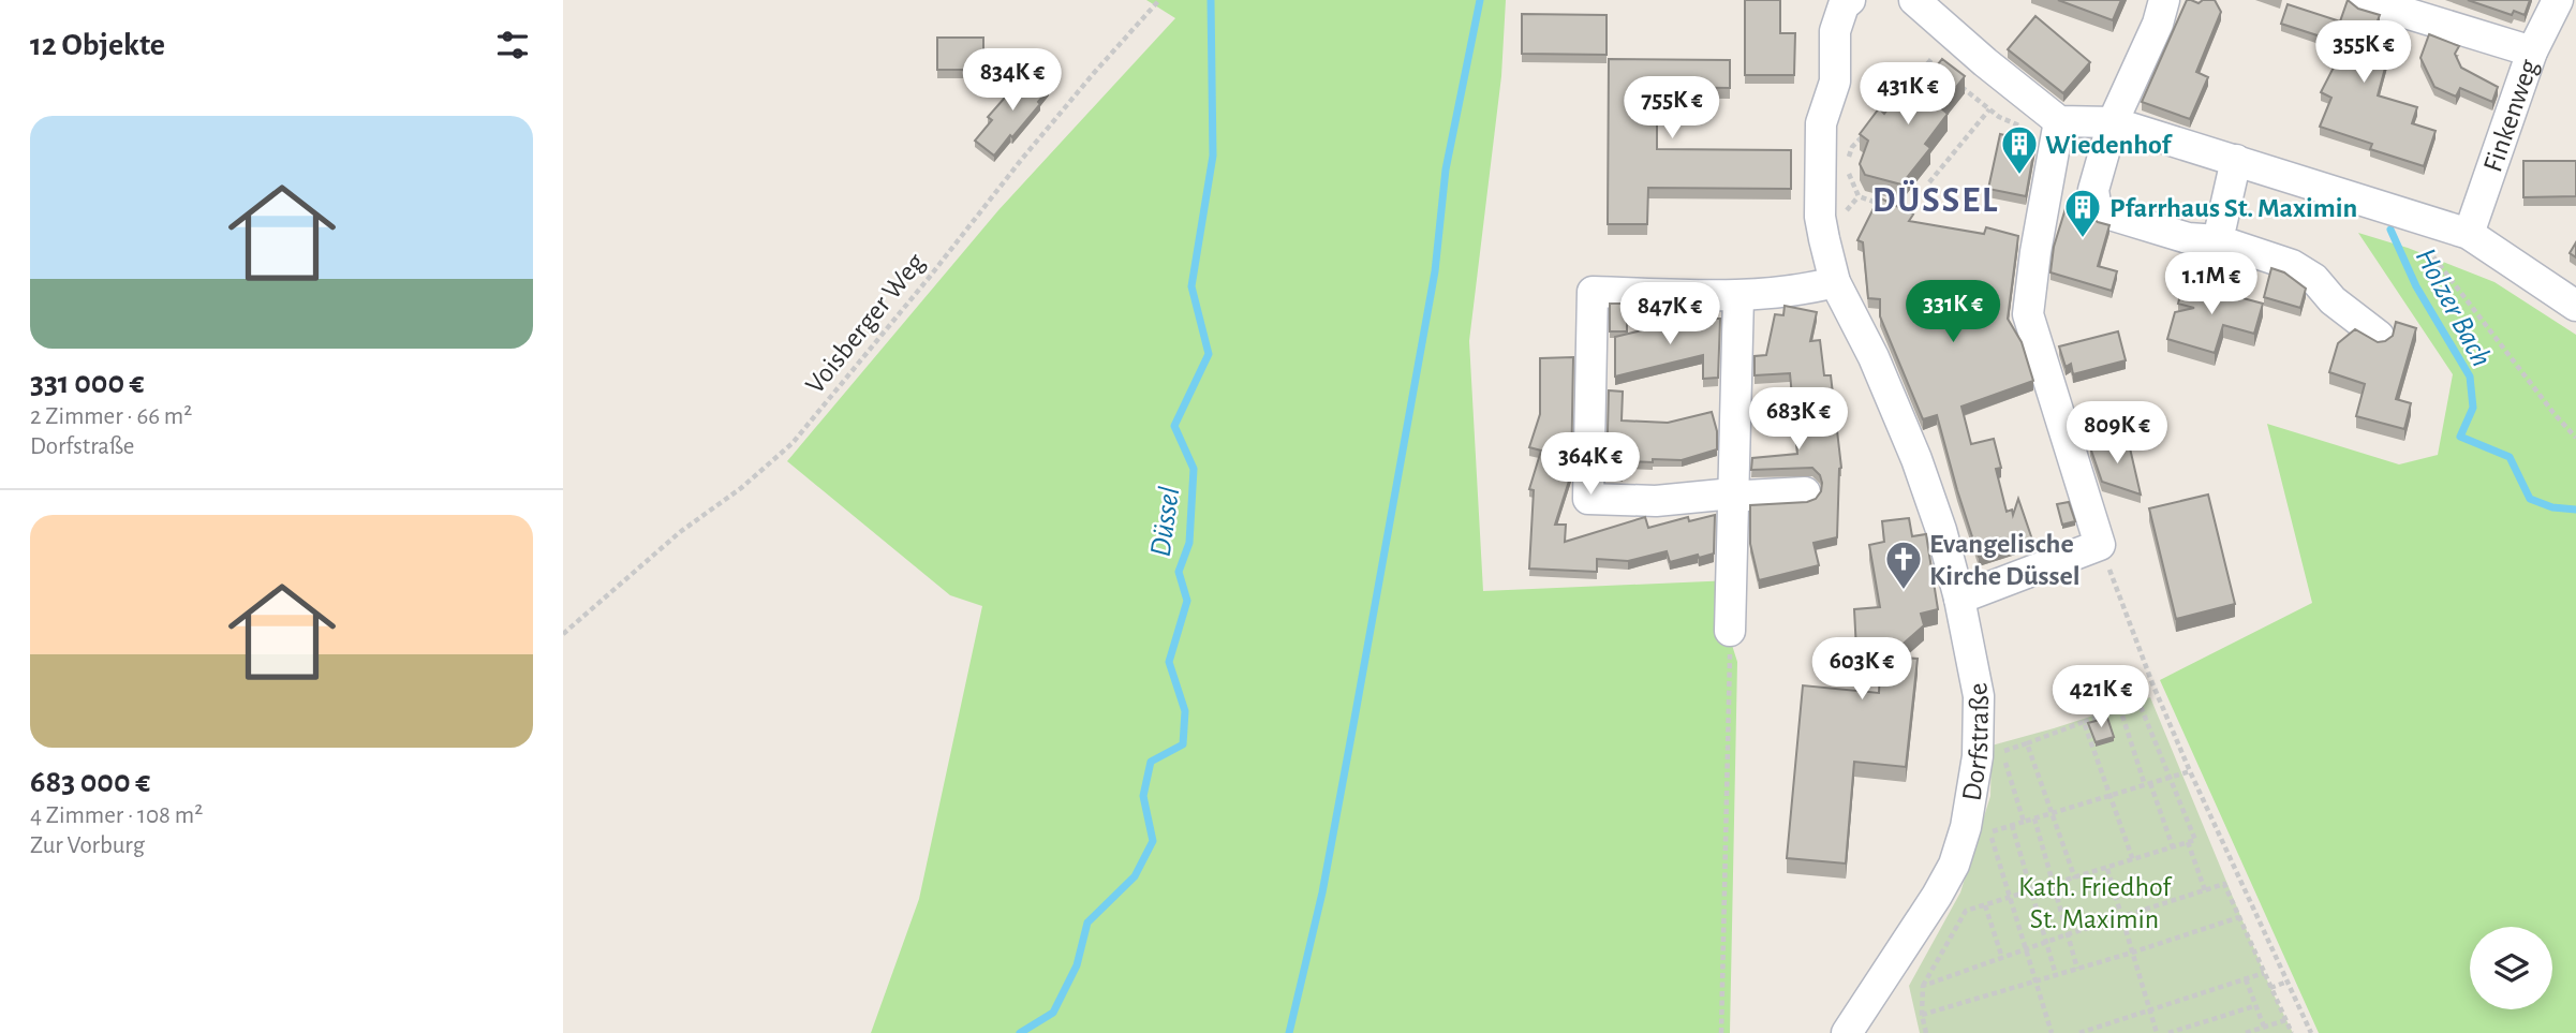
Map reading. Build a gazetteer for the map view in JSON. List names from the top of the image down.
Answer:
{
  "streets": {
    "street": ["Finkenweg", "Dorfstraße"],
    "path": ["Voisberger Weg"]
  },
  "districts": ["DÜSSEL"],
  "water": ["Holzer Bach", "Düssel"],
  "parks": ["Kath. Friedhof St. Maximin"],
  "places": {
    "building": ["Wiedenhof", "Pfarrhaus St. Maximin"],
    "church": ["Evangelische Kirche Düssel"]
  },
  "page": {
    "heading": "12 Objekte",
    "price": [
      "355K €",
      "834K €",
      "431K €",
      "755K €",
      "1.1M €",
      "331K €",
      "847K €",
      "683K €",
      "809K €",
      "364K €",
      "603K €",
      "421K €"
    ],
    "list": [
      {
        "name": "331 000 €",
        "note": "2 Zimmer · 66 m² · Dorfstraße"
      },
      {
        "name": "683 000 €",
        "note": "4 Zimmer · 108 m² · Zur Vorburg"
      }
    ]
  }
}
